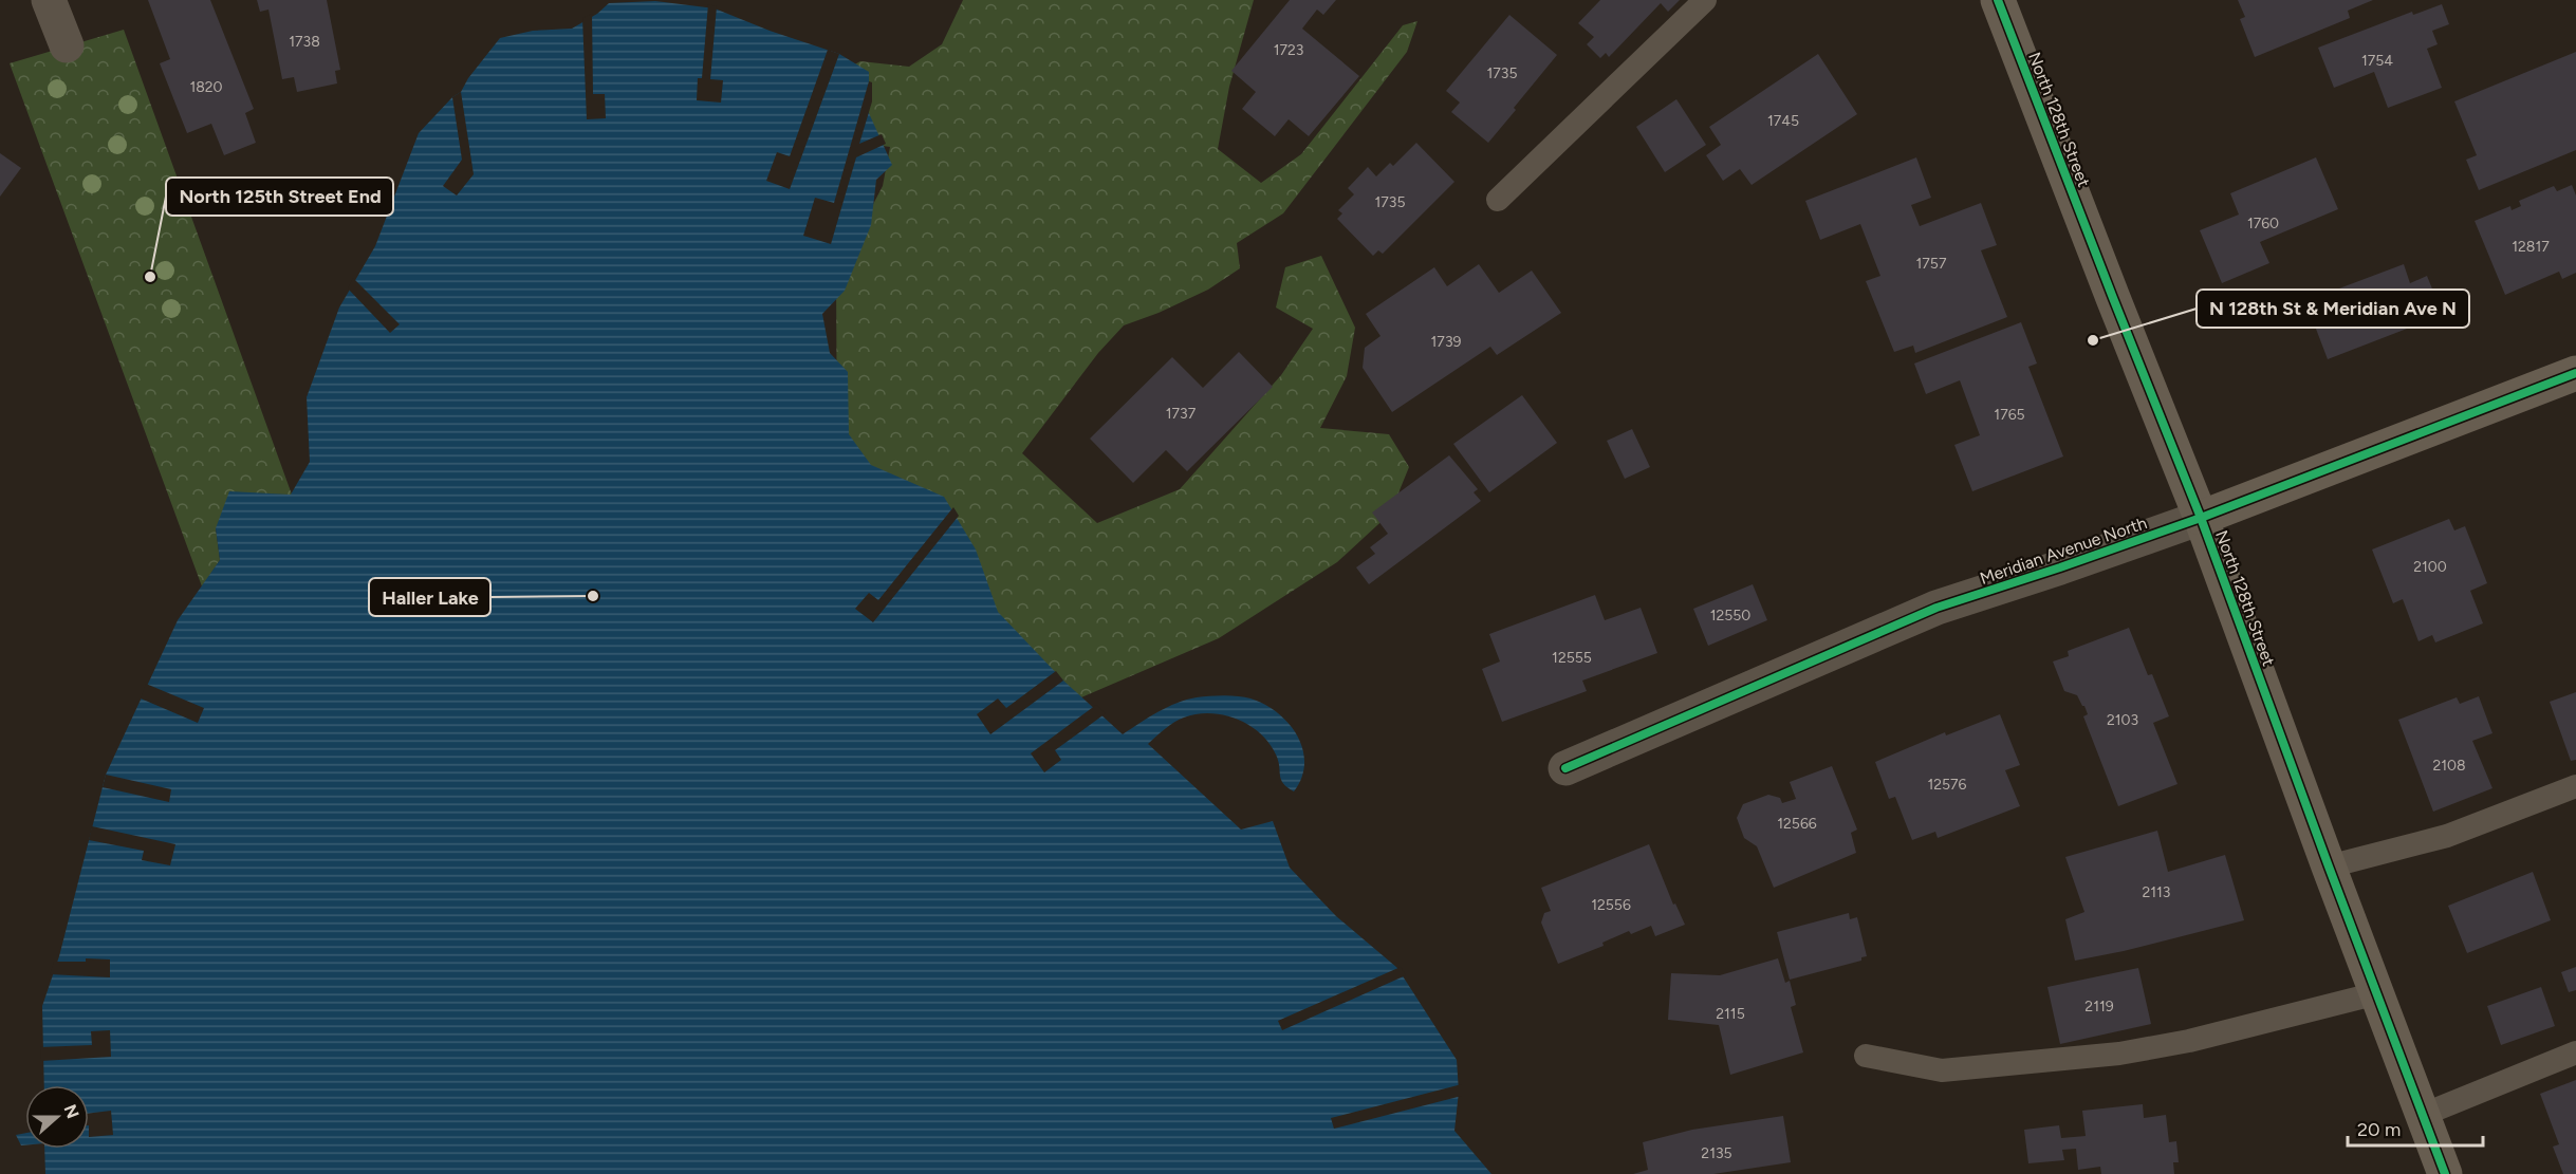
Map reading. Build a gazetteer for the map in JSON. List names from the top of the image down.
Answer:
{
  "streets": {
    "street": ["North 128th Street", "Meridian Avenue North"]
  },
  "crossings": [
    ["North 128th Street", "Meridian Avenue North"]
  ],
  "places": ["North 125th Street End", "N 128th St & Meridian Ave N", "Haller Lake"],
  "house_numbers": [
    "1738",
    "1723",
    "1754",
    "1735",
    "1820",
    "1745",
    "1735",
    "1760",
    "12817",
    "1757",
    "1739",
    "1737",
    "1765",
    "2100",
    "12550",
    "12555",
    "2103",
    "2108",
    "12576",
    "12566",
    "2113",
    "12556",
    "2119",
    "2115",
    "2135"
  ],
  "scale_bar": "20 m",
  "north": "right"
}
